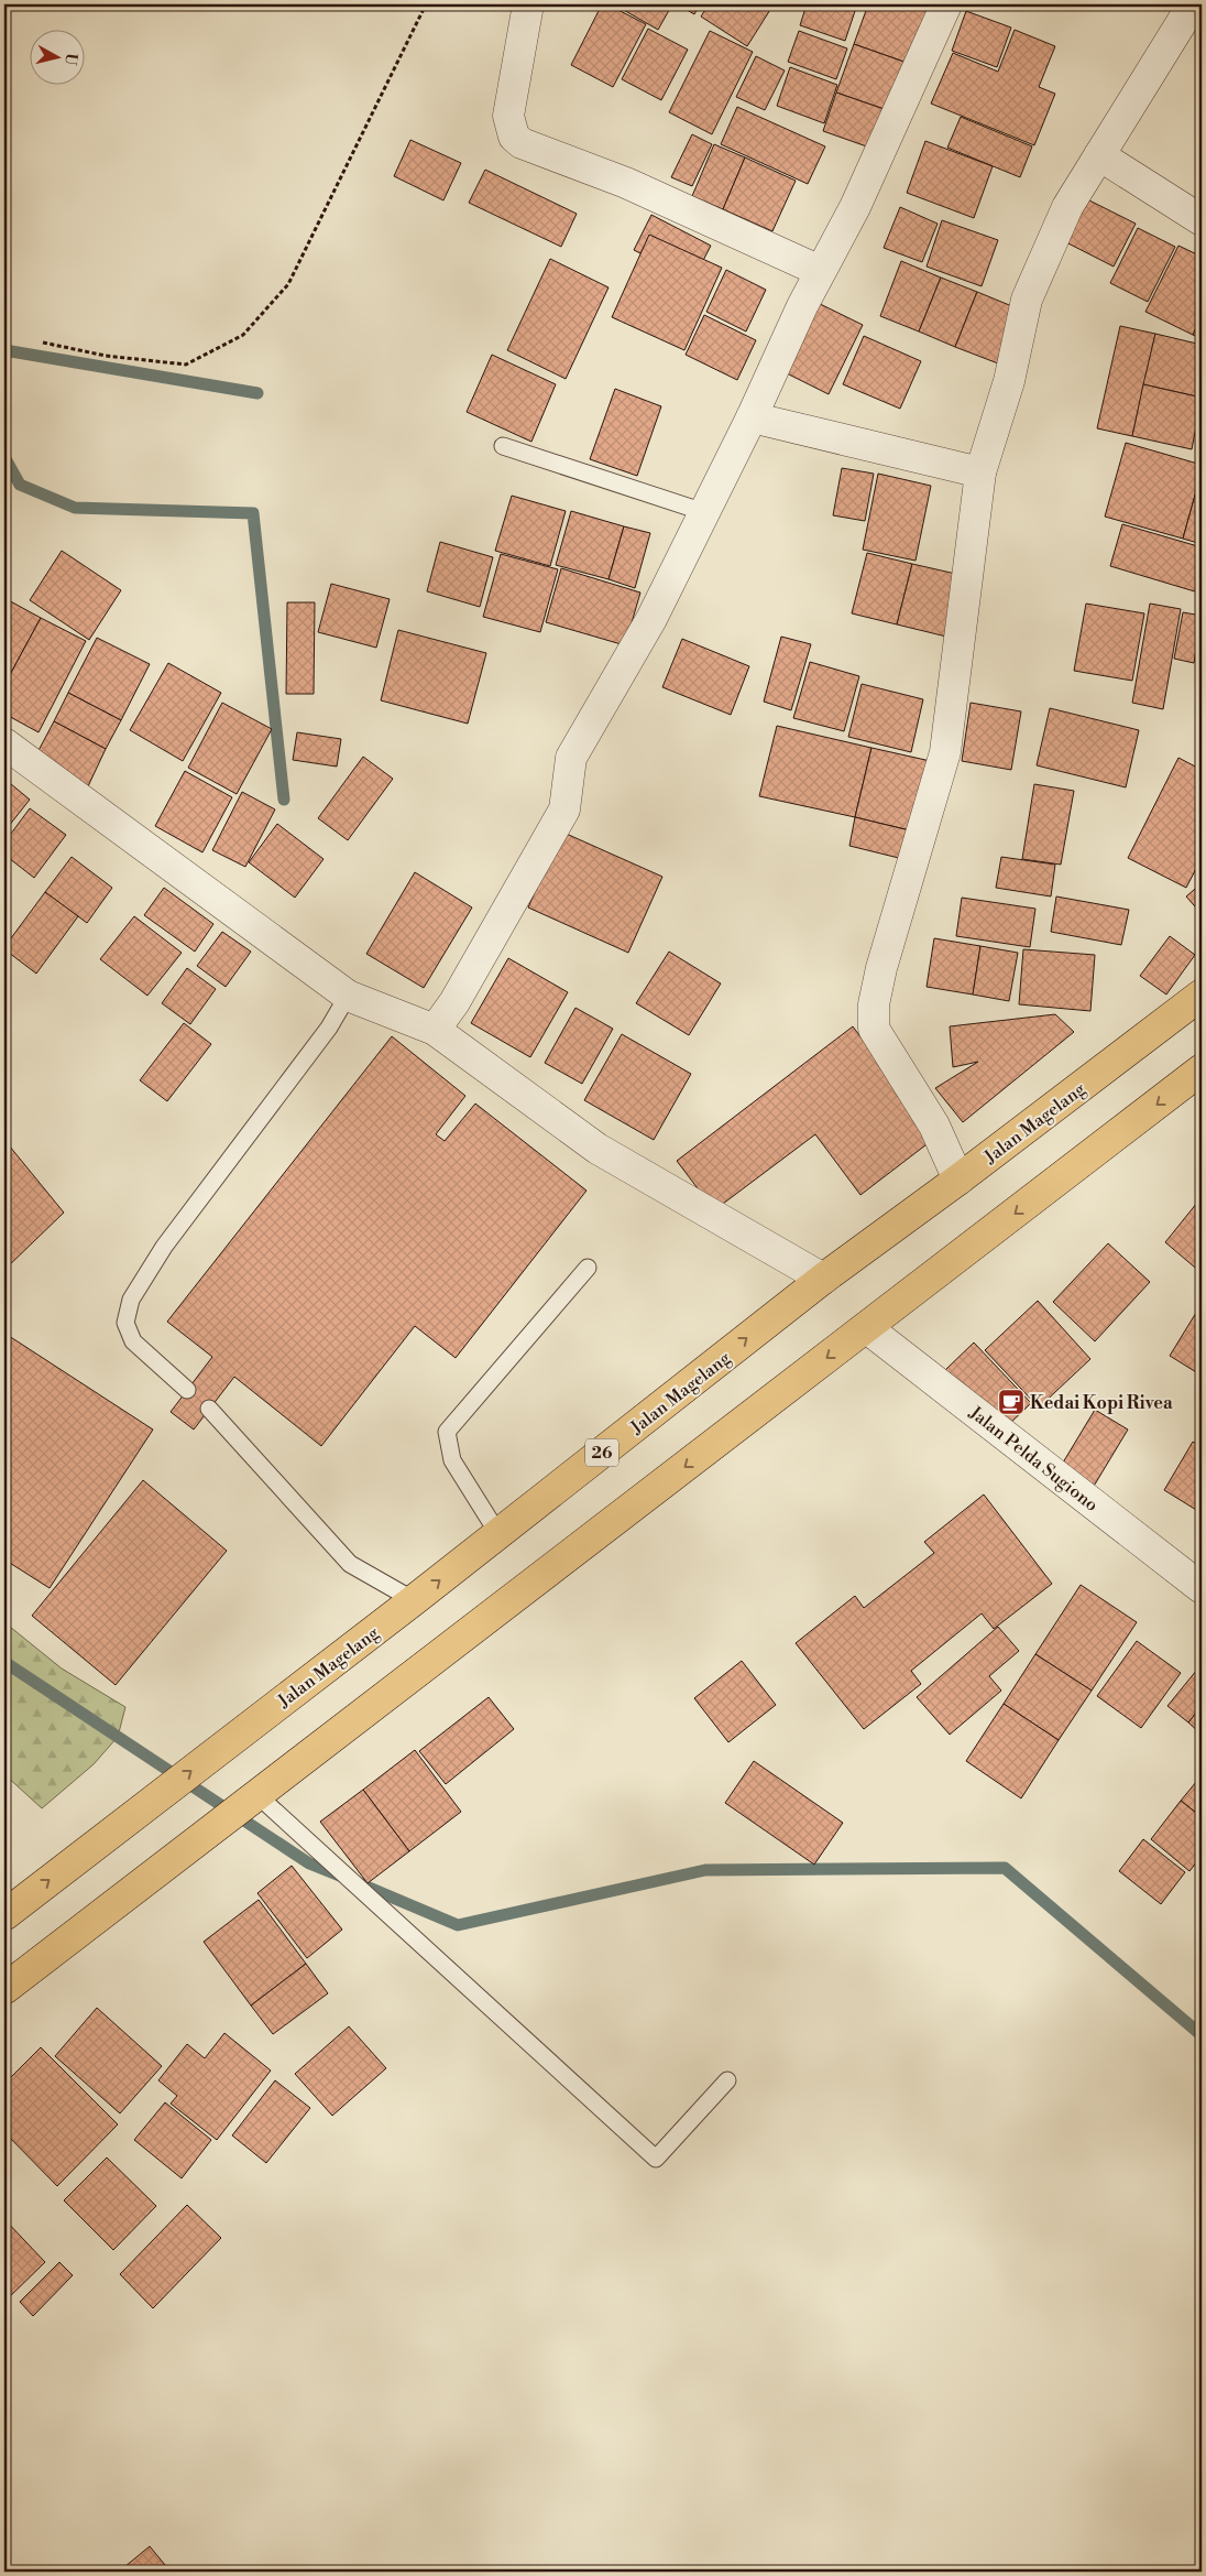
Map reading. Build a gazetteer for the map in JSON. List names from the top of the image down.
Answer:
{
  "streets": {
    "highway": ["Jalan Magelang", "26"],
    "street": ["Jalan Pelda Sugiono"]
  },
  "places": {
    "cafe": ["Kedai Kopi Rivea"]
  },
  "north": "right"
}
